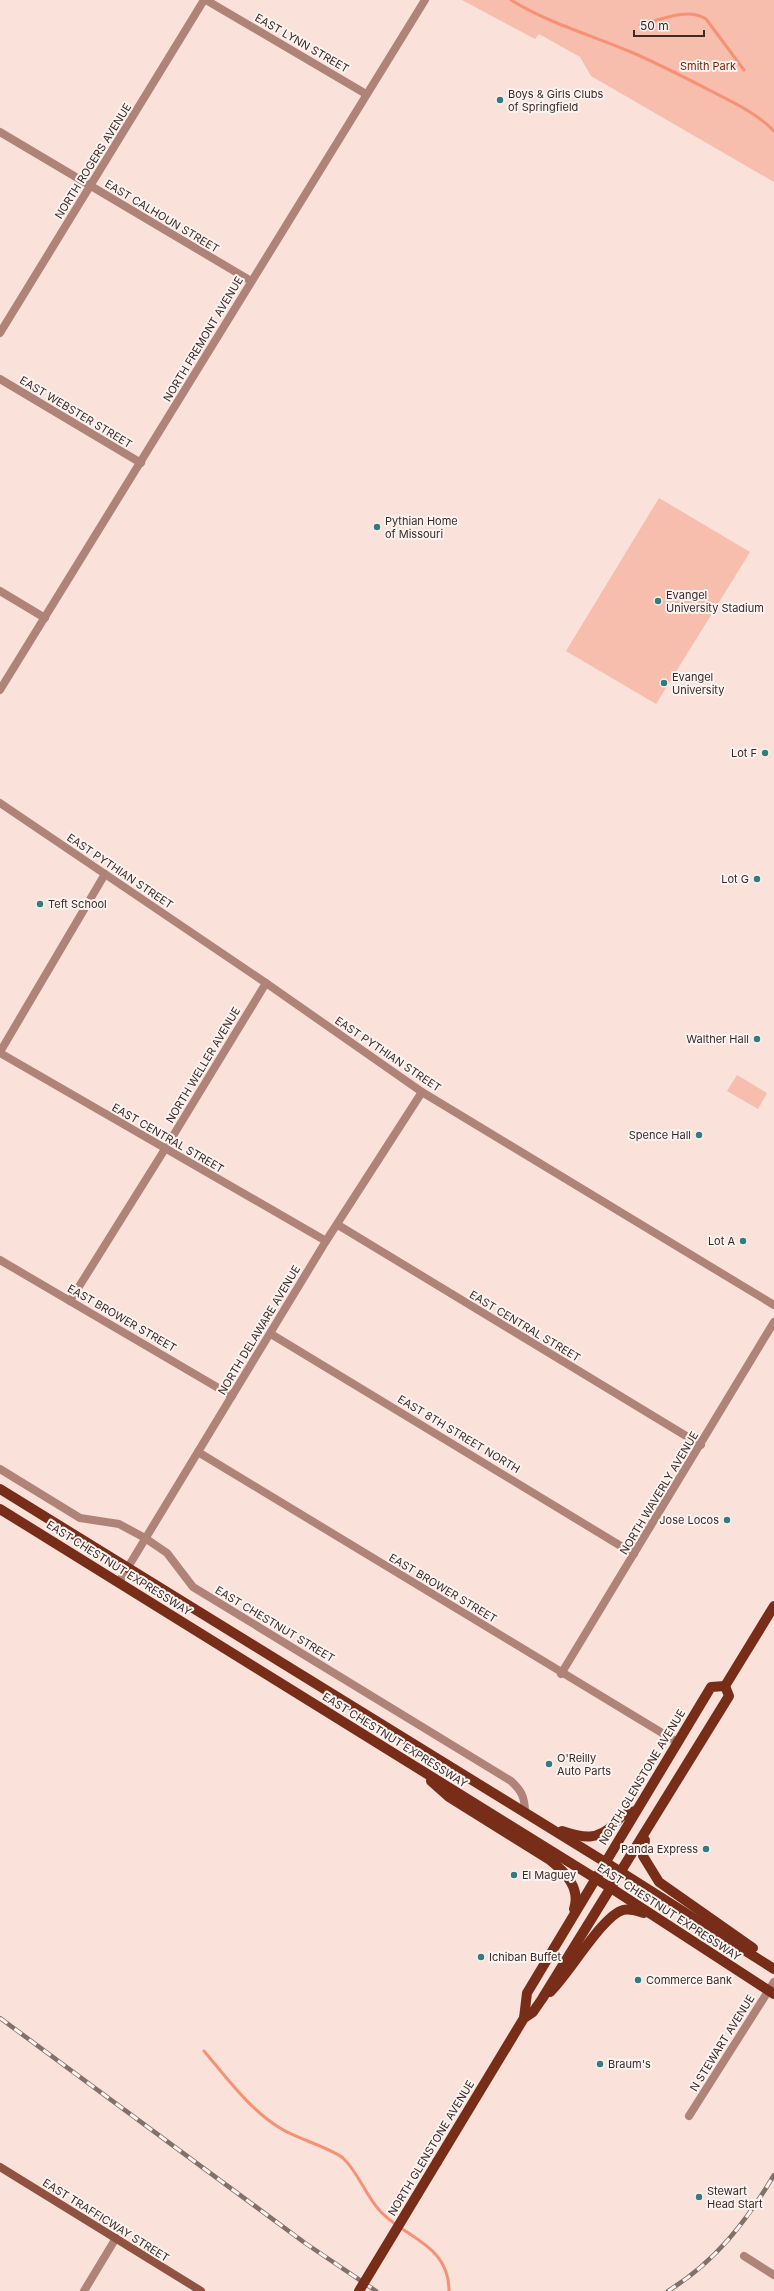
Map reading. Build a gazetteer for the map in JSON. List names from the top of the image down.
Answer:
{
  "streets": {
    "main road": ["EAST CHESTNUT EXPRESSWAY", "NORTH GLENSTONE AVENUE", "EAST TRAFFICWAY STREET"],
    "street": [
      "EAST LYNN STREET",
      "NORTH ROGERS AVENUE",
      "EAST CALHOUN STREET",
      "NORTH FREMONT AVENUE",
      "EAST WEBSTER STREET",
      "EAST PYTHIAN STREET",
      "NORTH WELLER AVENUE",
      "EAST CENTRAL STREET",
      "EAST BROWER STREET",
      "NORTH DELAWARE AVENUE",
      "EAST 8TH STREET NORTH",
      "NORTH WAVERLY AVENUE",
      "EAST CHESTNUT STREET",
      "N STEWART AVENUE"
    ]
  },
  "crossings": [
    ["EAST LYNN STREET", "NORTH ROGERS AVENUE"],
    ["EAST LYNN STREET", "NORTH FREMONT AVENUE"],
    ["NORTH ROGERS AVENUE", "EAST CALHOUN STREET"],
    ["EAST CALHOUN STREET", "NORTH FREMONT AVENUE"],
    ["NORTH FREMONT AVENUE", "EAST WEBSTER STREET"],
    ["EAST PYTHIAN STREET", "NORTH WELLER AVENUE"],
    ["EAST PYTHIAN STREET", "NORTH DELAWARE AVENUE"],
    ["NORTH WELLER AVENUE", "EAST CENTRAL STREET"],
    ["NORTH WELLER AVENUE", "EAST BROWER STREET"],
    ["EAST CENTRAL STREET", "NORTH DELAWARE AVENUE"],
    ["EAST CENTRAL STREET", "NORTH WAVERLY AVENUE"],
    ["EAST BROWER STREET", "NORTH DELAWARE AVENUE"],
    ["EAST BROWER STREET", "NORTH WAVERLY AVENUE"],
    ["EAST BROWER STREET", "NORTH GLENSTONE AVENUE"],
    ["NORTH DELAWARE AVENUE", "EAST 8TH STREET NORTH"],
    ["NORTH DELAWARE AVENUE", "EAST CHESTNUT EXPRESSWAY"],
    ["NORTH DELAWARE AVENUE", "EAST CHESTNUT STREET"],
    ["EAST 8TH STREET NORTH", "NORTH WAVERLY AVENUE"],
    ["EAST CHESTNUT EXPRESSWAY", "EAST CHESTNUT STREET"],
    ["EAST CHESTNUT EXPRESSWAY", "NORTH GLENSTONE AVENUE"],
    ["EAST CHESTNUT EXPRESSWAY", "N STEWART AVENUE"]
  ],
  "parks": ["Smith Park"],
  "places": [
    "Boys & Girls Clubs of Springfield",
    "Pythian Home of Missouri",
    "Evangel University Stadium",
    "Evangel University",
    "Lot F",
    "Lot G",
    "Teft School",
    "Walther Hall",
    "Spence Hall",
    "Lot A",
    "Jose Locos",
    "O'Reilly Auto Parts",
    "Panda Express",
    "El Maguey",
    "Ichiban Buffet",
    "Commerce Bank",
    "Braum's",
    "Stewart Head Start"
  ],
  "scale_bar": "50 m"
}
